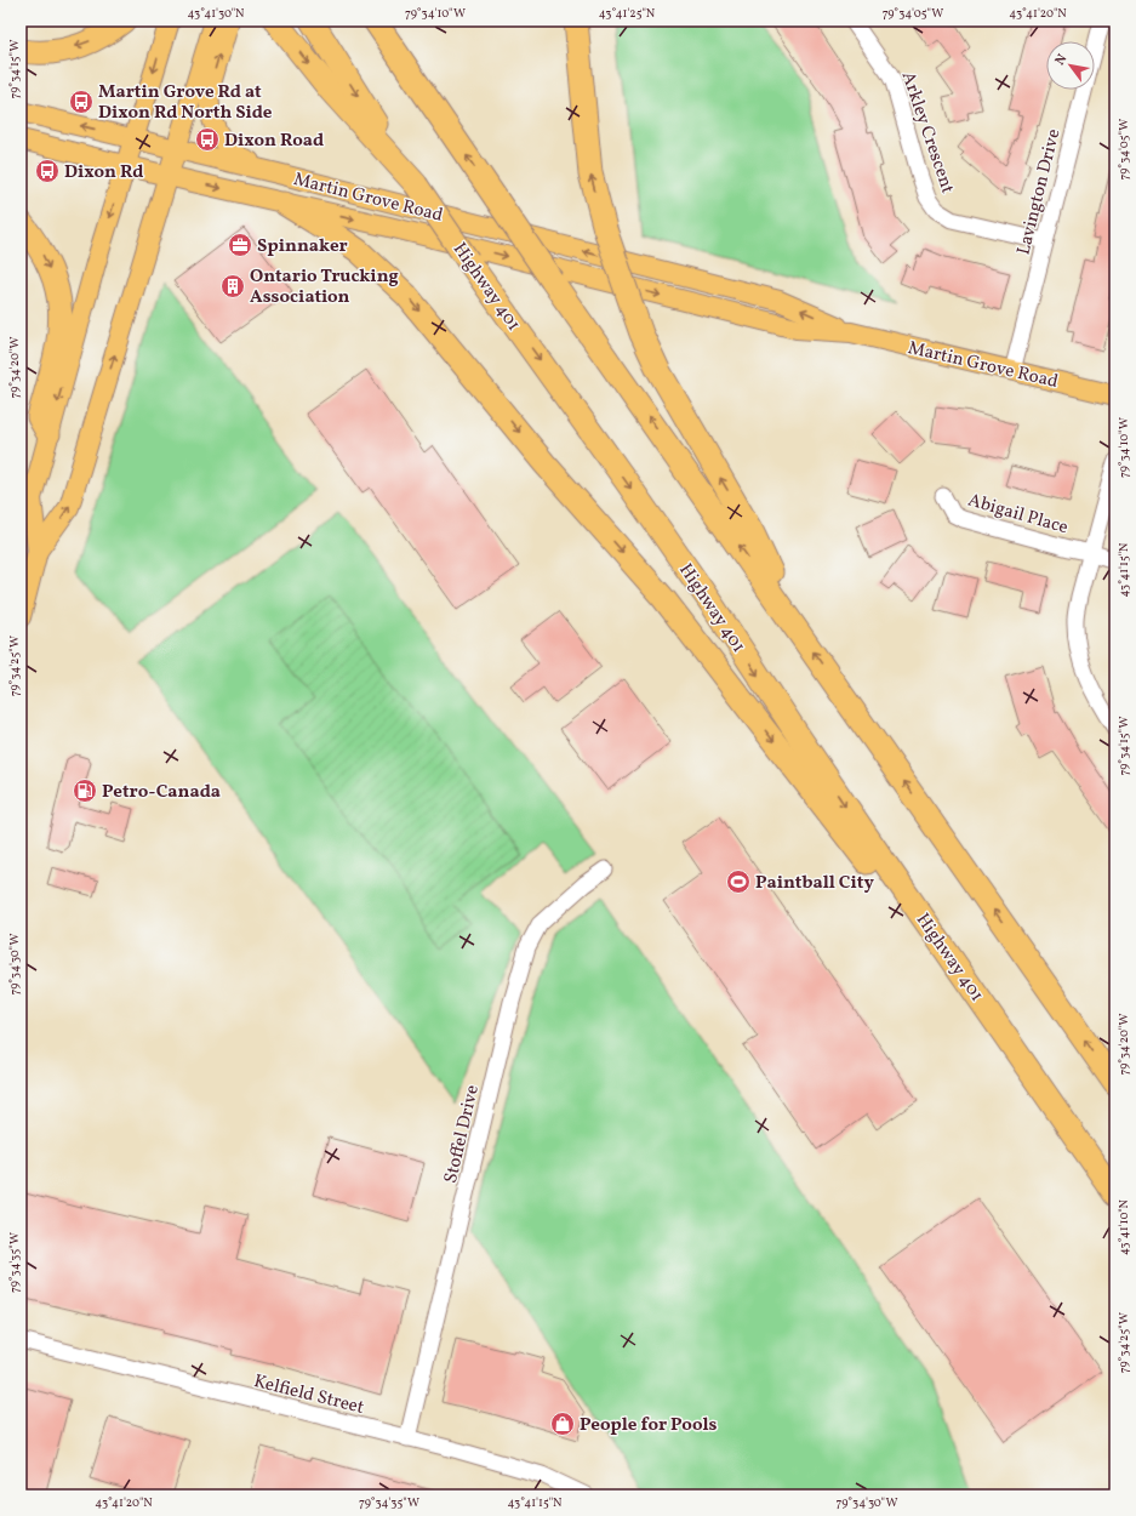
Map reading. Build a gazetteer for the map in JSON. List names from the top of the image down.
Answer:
{
  "streets": {
    "highway": ["Highway 401"],
    "main road": ["Martin Grove Road"],
    "street": [
      "Arkley Crescent",
      "Lavington Drive",
      "Abigail Place",
      "Stoffel Drive",
      "Kelfield Street"
    ]
  },
  "crossings": [
    ["Arkley Crescent", "Lavington Drive"],
    ["Lavington Drive", "Martin Grove Road"],
    ["Stoffel Drive", "Kelfield Street"]
  ],
  "places": {
    "bus stop": ["Martin Grove Rd at Dixon Rd North Side", "Dixon Road", "Dixon Rd"],
    "office": ["Spinnaker"],
    "building": ["Ontario Trucking Association"],
    "fuel station": ["Petro-Canada"],
    "sports": ["Paintball City"],
    "shop": ["People for Pools"]
  },
  "north": "top left",
  "coordinates": [
    "43°41'30\"N",
    "79°34'10\"W",
    "43°41'25\"N",
    "79°34'05\"W",
    "43°41'20\"N",
    "79°34'15\"W",
    "79°34'20\"W",
    "43°41'15\"N",
    "79°34'25\"W",
    "79°34'30\"W",
    "43°41'10\"N",
    "79°34'35\"W"
  ]
}
